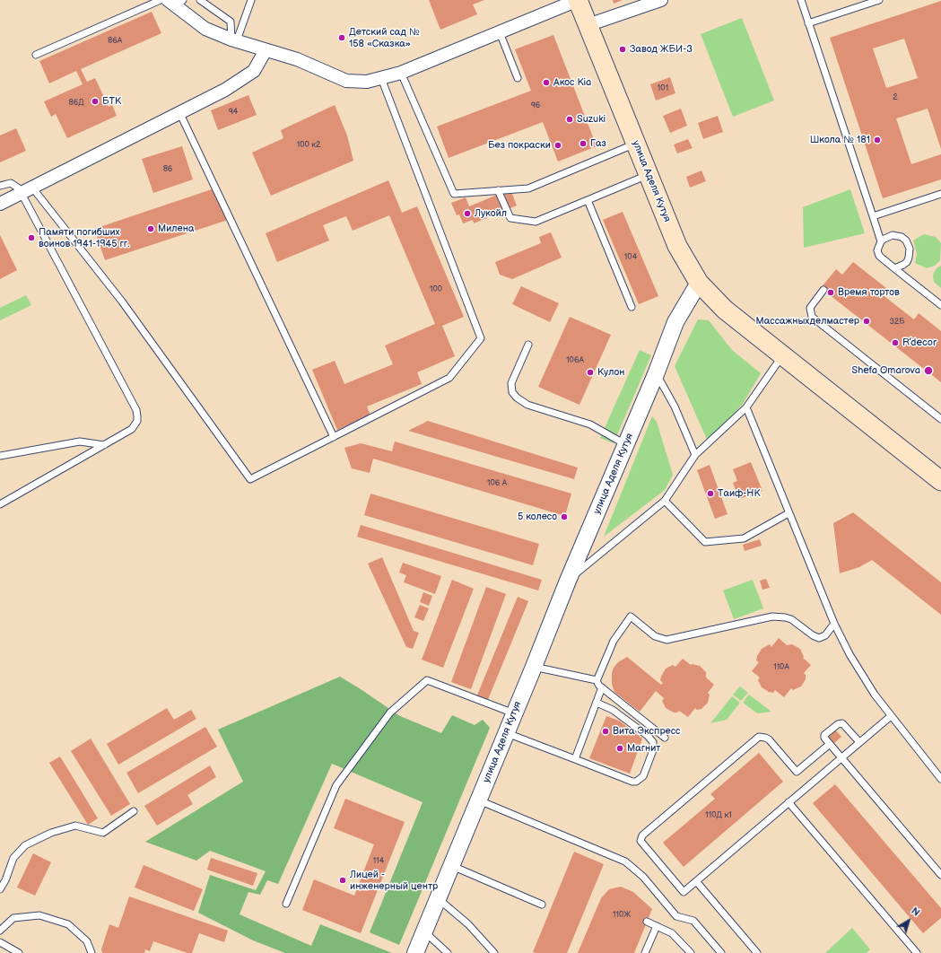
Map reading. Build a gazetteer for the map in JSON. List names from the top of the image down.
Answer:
{
  "streets": {
    "main road": ["улица Аделя Кутуя"]
  },
  "places": [
    "Детский сад № 158 «Сказка»",
    "Завод ЖБИ-3",
    "Акос Kia",
    "БТК",
    "Suzuki",
    "Школа № 181",
    "Газ",
    "Без покраски",
    "Лукойл",
    "Милена",
    "Памяти погибших воинов 1941-1945 гг.",
    "Время тортов",
    "Массажныхделмастер",
    "R’decor",
    "Shefa Omarova",
    "Кулон",
    "Таиф-НК",
    "5 колесо",
    "Вита Экспресс",
    "Магнит",
    "Лицей - инженерный центр"
  ],
  "house_numbers": [
    "86А",
    "101",
    "2",
    "86Д",
    "96",
    "94",
    "100 к2",
    "86",
    "104",
    "100",
    "32Б",
    "106А",
    "106 А",
    "110А",
    "110Д к1",
    "114",
    "110Ж"
  ],
  "north": "top right"
}
